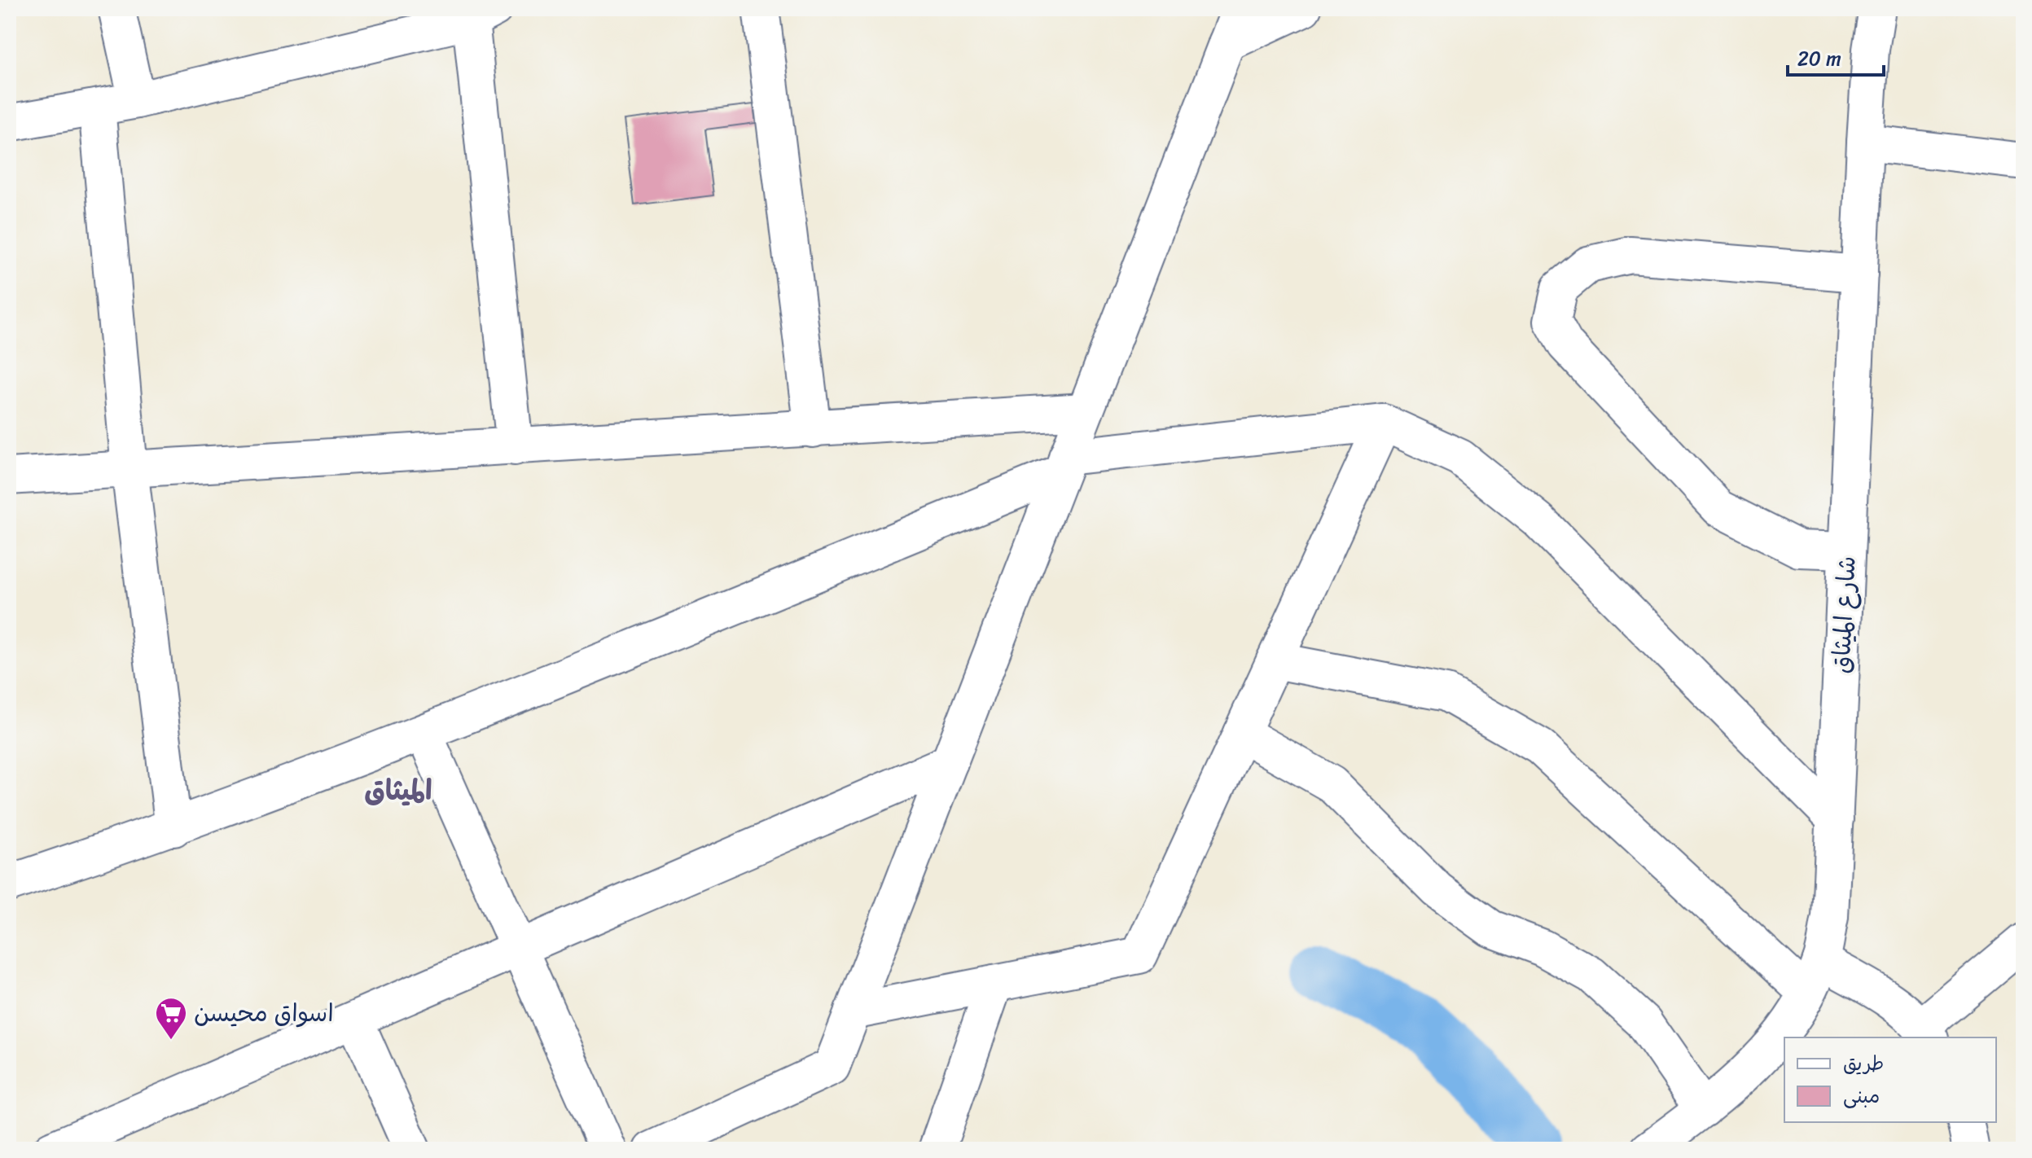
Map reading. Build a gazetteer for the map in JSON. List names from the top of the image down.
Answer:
{
  "streets": {
    "street": ["شارع الميثاق"]
  },
  "districts": ["الميثاق"],
  "places": {
    "supermarket": ["اسواق محيسن"]
  },
  "legend": ["طريق", "مبنى"],
  "scale_bar": "20 m"
}
